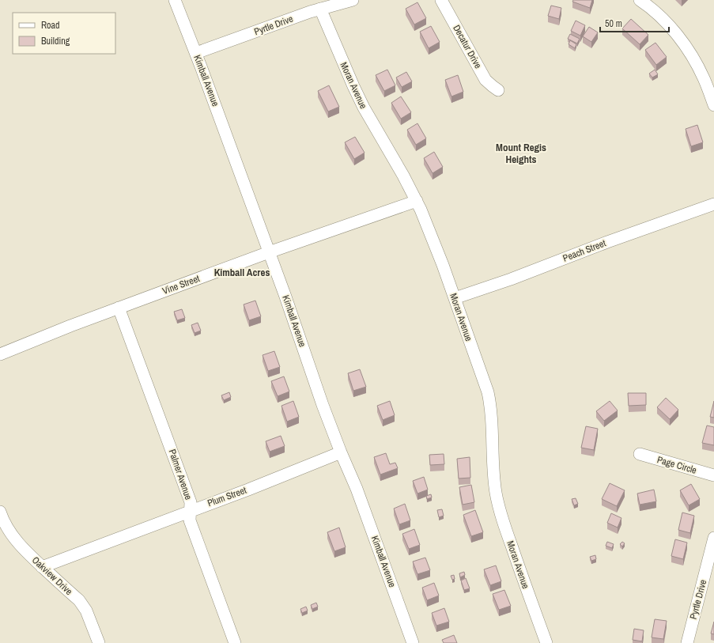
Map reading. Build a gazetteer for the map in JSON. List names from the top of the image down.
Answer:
{
  "streets": {
    "street": [
      "Pyrtle Drive",
      "Decatur Drive",
      "Kimball Avenue",
      "Moran Avenue",
      "Peach Street",
      "Vine Street",
      "Page Circle",
      "Palmer Avenue",
      "Plum Street",
      "Oakview Drive"
    ]
  },
  "crossings": [
    ["Pyrtle Drive", "Kimball Avenue"],
    ["Pyrtle Drive", "Moran Avenue"],
    ["Kimball Avenue", "Vine Street"],
    ["Kimball Avenue", "Plum Street"],
    ["Moran Avenue", "Peach Street"],
    ["Moran Avenue", "Vine Street"],
    ["Vine Street", "Palmer Avenue"],
    ["Palmer Avenue", "Plum Street"],
    ["Plum Street", "Oakview Drive"]
  ],
  "districts": ["Mount Regis Heights", "Kimball Acres"],
  "legend": ["Road", "Building"],
  "scale_bar": "50 m"
}
